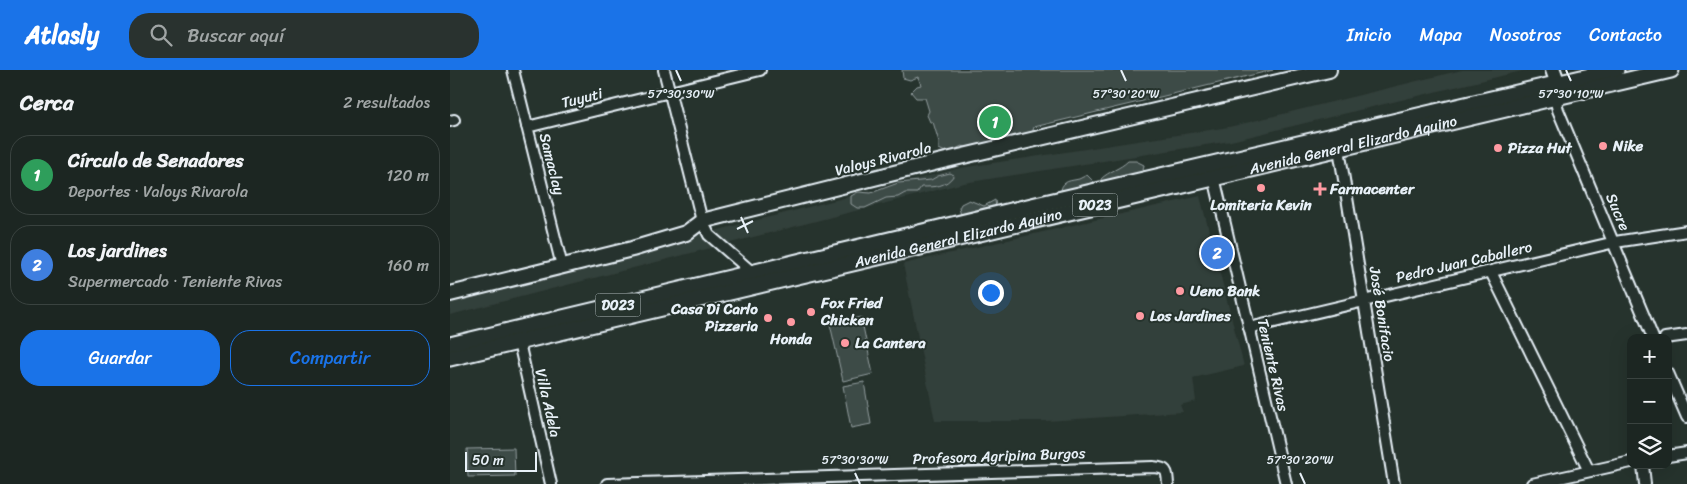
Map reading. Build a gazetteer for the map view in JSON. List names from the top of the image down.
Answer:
{
  "streets": {
    "main road": ["Avenida General Elizardo Aquino", "D023"],
    "street": [
      "Tuyuti",
      "Valoys Rivarola",
      "Samaclay",
      "Sucre",
      "Pedro Juan Caballero",
      "José Bonifacio",
      "Teniente Rivas",
      "Villa Adela",
      "Profesora Agripina Burgos"
    ]
  },
  "crossings": [
    ["Tuyuti", "Samaclay"],
    ["Avenida General Elizardo Aquino", "Sucre"],
    ["Avenida General Elizardo Aquino", "José Bonifacio"],
    ["Avenida General Elizardo Aquino", "Teniente Rivas"],
    ["Avenida General Elizardo Aquino", "Villa Adela"],
    ["Valoys Rivarola", "Samaclay"],
    ["Sucre", "Pedro Juan Caballero"],
    ["Pedro Juan Caballero", "José Bonifacio"],
    ["Pedro Juan Caballero", "Teniente Rivas"]
  ],
  "places": {
    "other": [
      "Nike",
      "Pizza Hut",
      "Lomiteria Kevin",
      "Ueno Bank",
      "Fox Fried Chicken",
      "Los Jardines",
      "Casa Di Carlo Pizzeria",
      "Honda",
      "La Cantera"
    ],
    "health": ["Farmacenter"]
  },
  "scale_bar": "50 m",
  "page": {
    "header": "Atlasly",
    "search": "Buscar aquí",
    "nav": [
      "Inicio",
      "Mapa",
      "Nosotros",
      "Contacto"
    ],
    "heading": ["Cerca", "2 resultados"],
    "pins": ["1", "2"],
    "list": [
      {
        "mark": "1",
        "name": "Círculo de Senadores",
        "note": "Deportes · Valoys Rivarola",
        "value": "120 m"
      },
      {
        "mark": "2",
        "name": "Los jardines",
        "note": "Supermercado · Teniente Rivas",
        "value": "160 m"
      }
    ],
    "buttons": ["Guardar", "Compartir"],
    "map_buttons": ["+", "−"],
    "scale": "50 m"
  },
  "coordinates": ["57°30'30\"W", "57°30'10\"W", "57°30'20\"W"]
}
